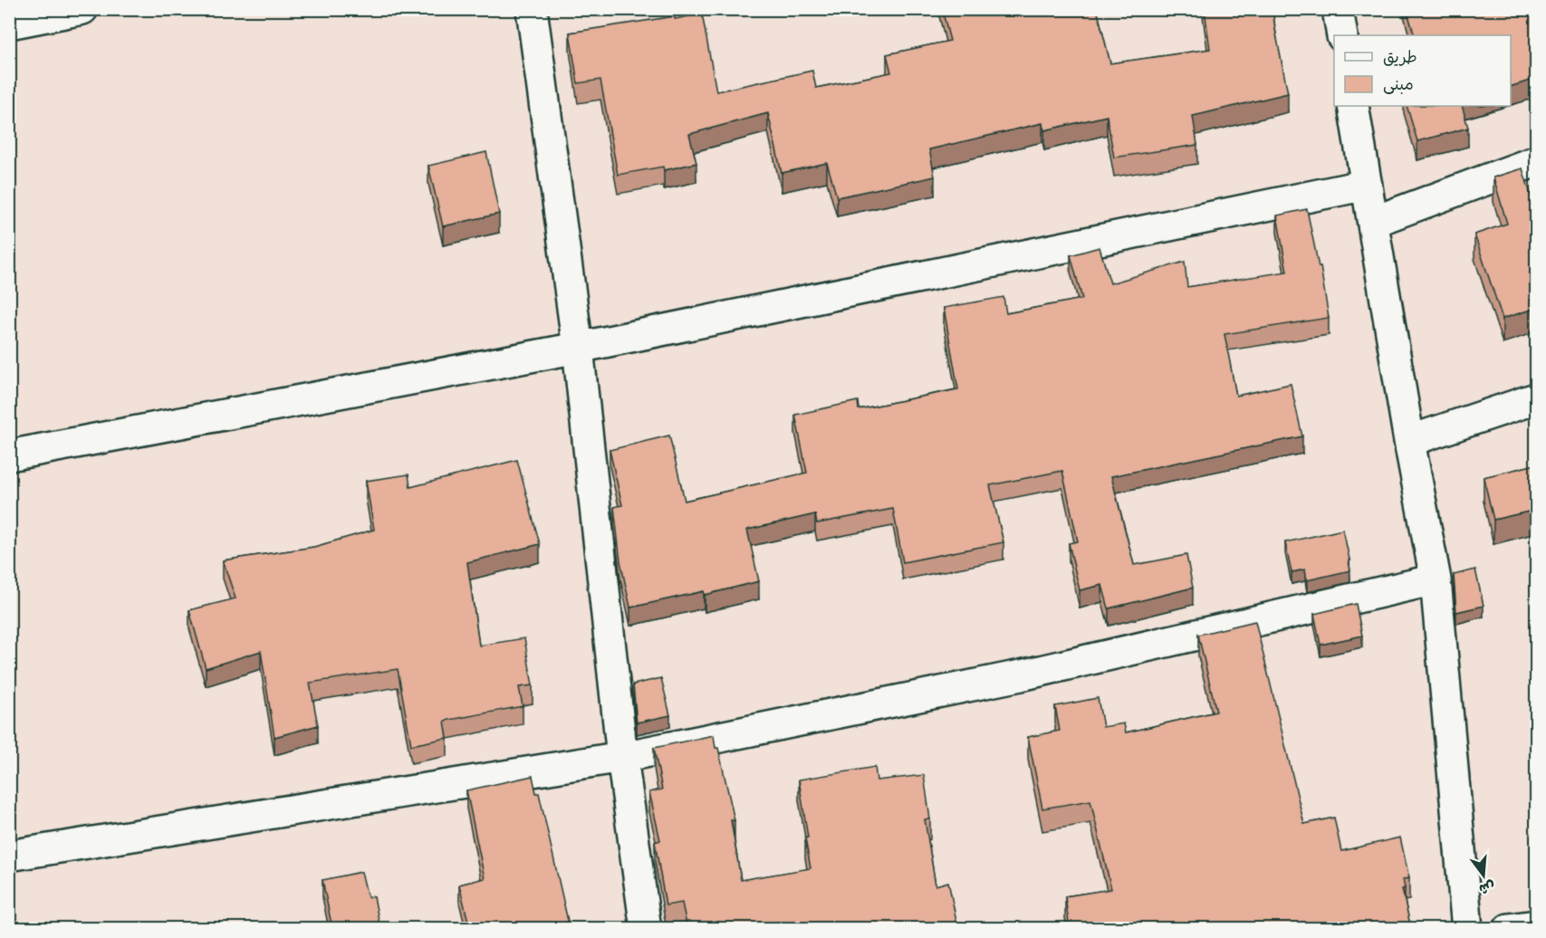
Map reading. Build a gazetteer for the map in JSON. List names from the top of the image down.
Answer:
{
  "legend": ["طريق", "مبنى"],
  "north": "bottom"
}
